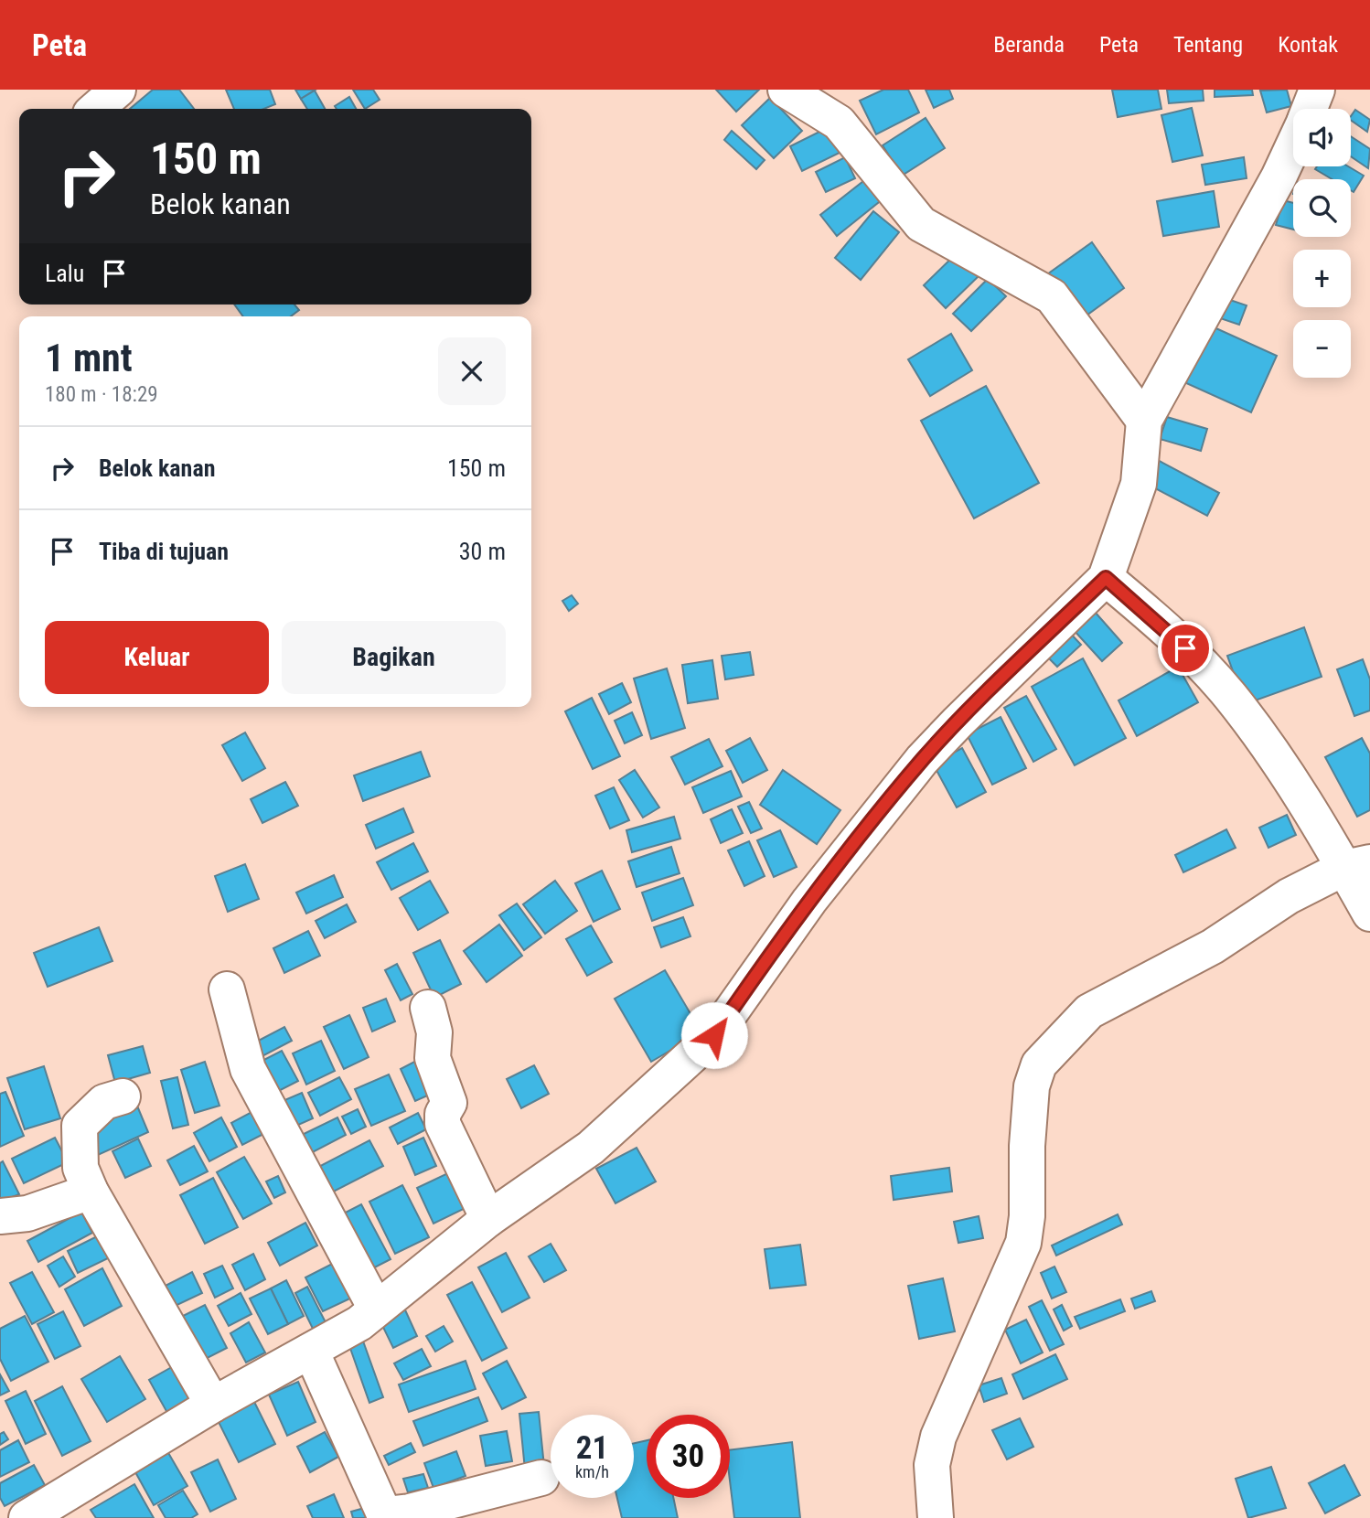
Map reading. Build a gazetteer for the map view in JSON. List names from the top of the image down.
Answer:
{
  "page": {
    "header": "Peta",
    "nav": [
      "Beranda",
      "Peta",
      "Tentang",
      "Kontak"
    ],
    "map_buttons": ["+", "−"],
    "turn": ["150 m", "Belok kanan"],
    "then": "Lalu",
    "heading": ["1 mnt", "180 m · 18:29"],
    "list": [
      {
        "name": "Belok kanan",
        "value": "150 m"
      },
      {
        "name": "Tiba di tujuan",
        "value": "30 m"
      }
    ],
    "buttons": ["Keluar", "Bagikan"],
    "speed": "21 km/h",
    "limit": "30"
  }
}
